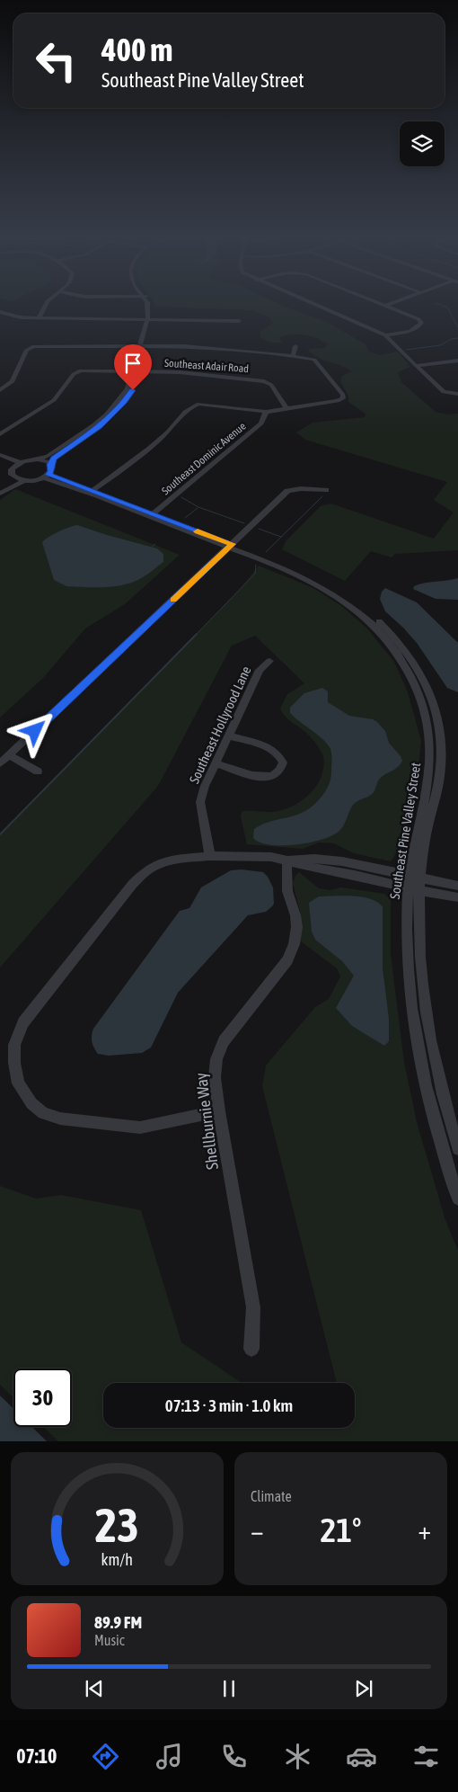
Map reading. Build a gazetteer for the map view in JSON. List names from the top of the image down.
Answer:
{
  "streets": {
    "street": [
      "Southeast Adair Road",
      "Southeast Dominic Avenue",
      "Southeast Hollyrood Lane",
      "Southeast Pine Valley Street",
      "Shellburnie Way"
    ]
  },
  "crossings": [
    ["Southeast Dominic Avenue", "Southeast Pine Valley Street"]
  ],
  "page": {
    "turn": ["400 m", "Southeast Pine Valley Street"],
    "limit": "30",
    "trip": "07:13 · 3 min · 1.0 km",
    "tile": "Climate",
    "heat": ["−", "21°", "+"],
    "song": ["89.9 FM", "Music"],
    "tabs": "07:10",
    "gauge": ["23", "km/h"]
  }
}
